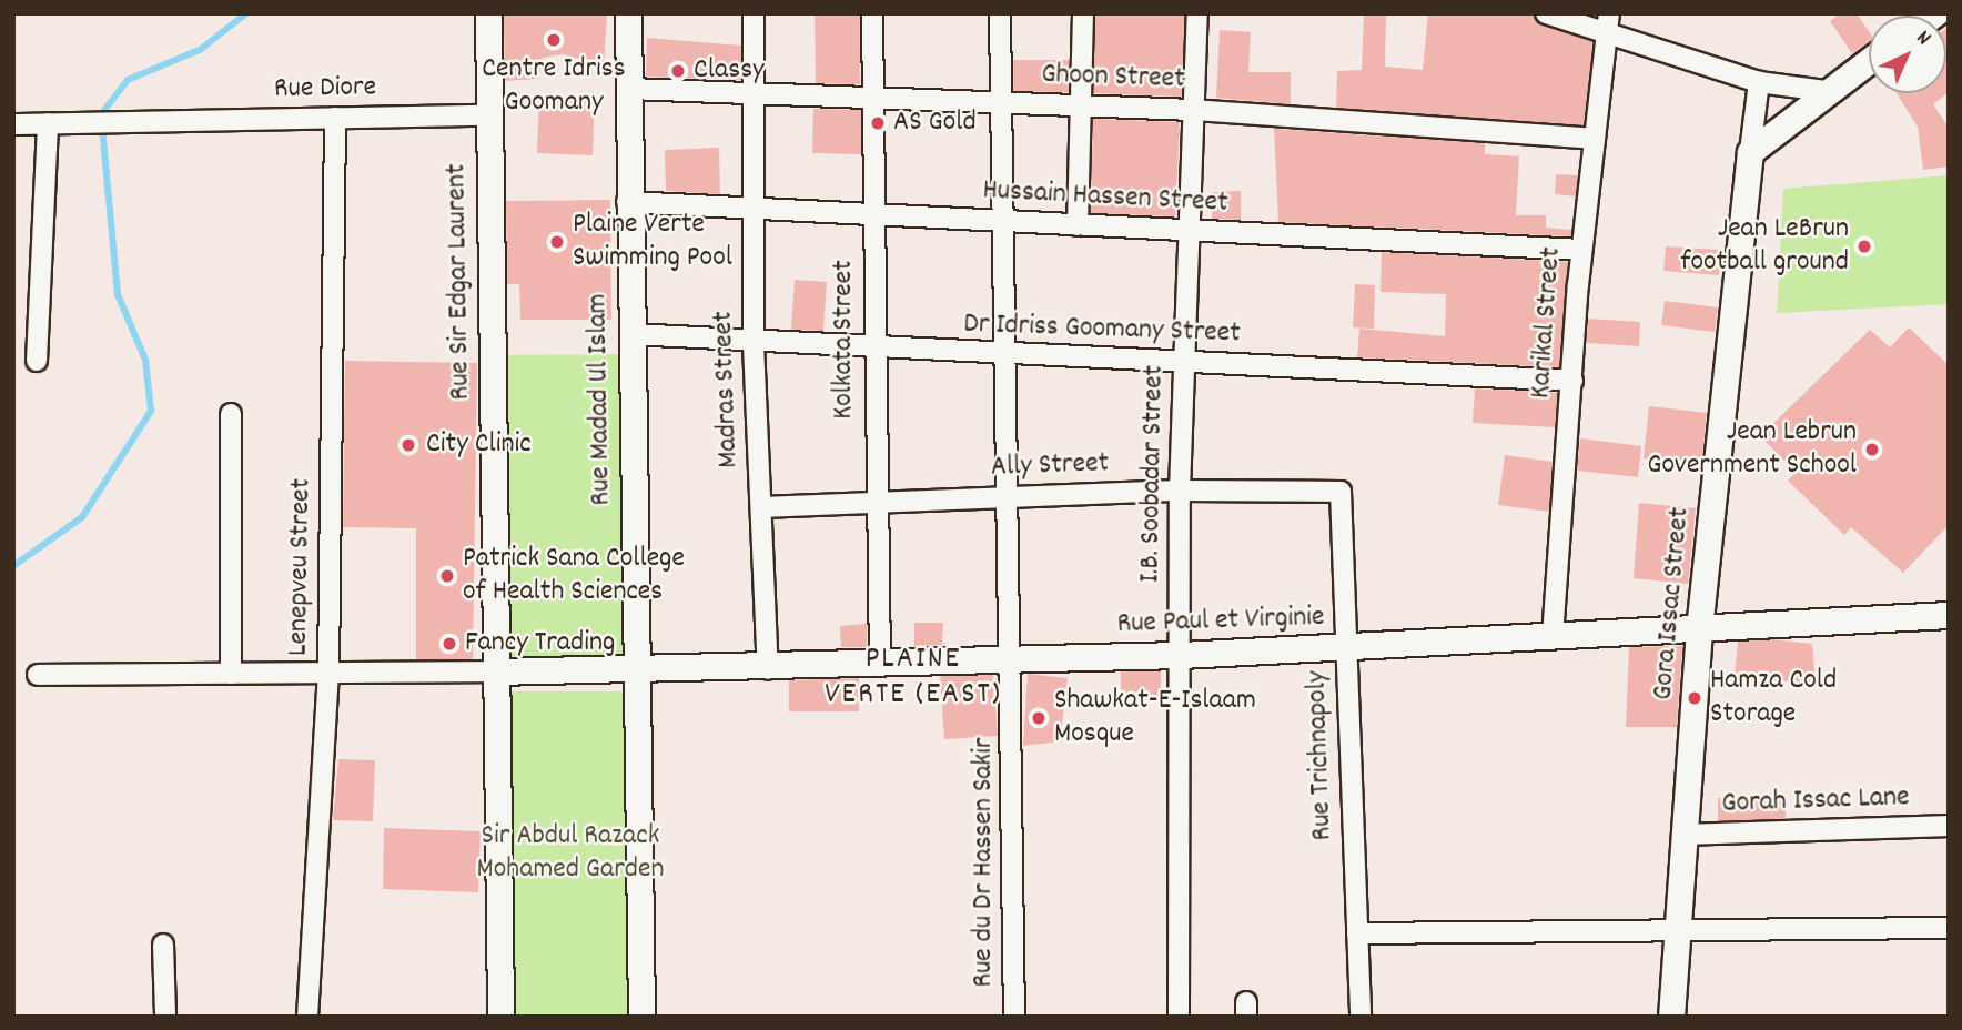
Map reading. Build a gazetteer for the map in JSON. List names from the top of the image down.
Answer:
{
  "streets": {
    "street": [
      "Ghoon Street",
      "Rue Diore",
      "Hussain Hassen Street",
      "Rue Sir Edgar Laurent",
      "Karikal Street",
      "Dr Idriss Goomany Street",
      "Kolkata Street",
      "Madras Street",
      "Rue Madad Ul Islam",
      "Ally Street",
      "I.B. Soobadar Street",
      "Lenepveu Street",
      "Gora Issac Street",
      "Rue Paul et Virginie",
      "Rue Trichnapoly",
      "Gorah Issac Lane",
      "Rue du Dr Hassen Sakir"
    ]
  },
  "crossings": [
    ["Ghoon Street", "Karikal Street"],
    ["Ghoon Street", "Kolkata Street"],
    ["Ghoon Street", "Madras Street"],
    ["Ghoon Street", "Rue Madad Ul Islam"],
    ["Ghoon Street", "I.B. Soobadar Street"],
    ["Ghoon Street", "Rue du Dr Hassen Sakir"],
    ["Rue Diore", "Rue Sir Edgar Laurent"],
    ["Rue Diore", "Lenepveu Street"],
    ["Hussain Hassen Street", "Karikal Street"],
    ["Hussain Hassen Street", "Kolkata Street"],
    ["Hussain Hassen Street", "Madras Street"],
    ["Hussain Hassen Street", "Rue Madad Ul Islam"],
    ["Hussain Hassen Street", "I.B. Soobadar Street"],
    ["Hussain Hassen Street", "Rue du Dr Hassen Sakir"],
    ["Rue Sir Edgar Laurent", "Rue Paul et Virginie"],
    ["Karikal Street", "Dr Idriss Goomany Street"],
    ["Karikal Street", "Rue Paul et Virginie"],
    ["Dr Idriss Goomany Street", "Kolkata Street"],
    ["Dr Idriss Goomany Street", "Madras Street"],
    ["Dr Idriss Goomany Street", "Rue Madad Ul Islam"],
    ["Dr Idriss Goomany Street", "I.B. Soobadar Street"],
    ["Dr Idriss Goomany Street", "Rue du Dr Hassen Sakir"],
    ["Kolkata Street", "Ally Street"],
    ["Kolkata Street", "Rue Paul et Virginie"],
    ["Madras Street", "Ally Street"],
    ["Madras Street", "Rue Paul et Virginie"],
    ["Rue Madad Ul Islam", "Rue Paul et Virginie"],
    ["Ally Street", "I.B. Soobadar Street"],
    ["Ally Street", "Rue Trichnapoly"],
    ["Ally Street", "Rue du Dr Hassen Sakir"],
    ["I.B. Soobadar Street", "Rue Paul et Virginie"],
    ["Gora Issac Street", "Rue Paul et Virginie"],
    ["Gora Issac Street", "Gorah Issac Lane"],
    ["Rue Paul et Virginie", "Rue Trichnapoly"],
    ["Rue Paul et Virginie", "Rue du Dr Hassen Sakir"]
  ],
  "districts": ["PLAINE VERTE (EAST)"],
  "parks": ["Sir Abdul Razack Mohamed Garden"],
  "places": [
    "Centre Idriss Goomany",
    "Classy",
    "AS Gold",
    "Plaine Verte Swimming Pool",
    "Jean LeBrun football ground",
    "City Clinic",
    "Jean Lebrun Government School",
    "Patrick Sana College of Health Sciences",
    "Fancy Trading",
    "Hamza Cold Storage",
    "Shawkat-E-Islaam Mosque"
  ],
  "north": "top right"
}
